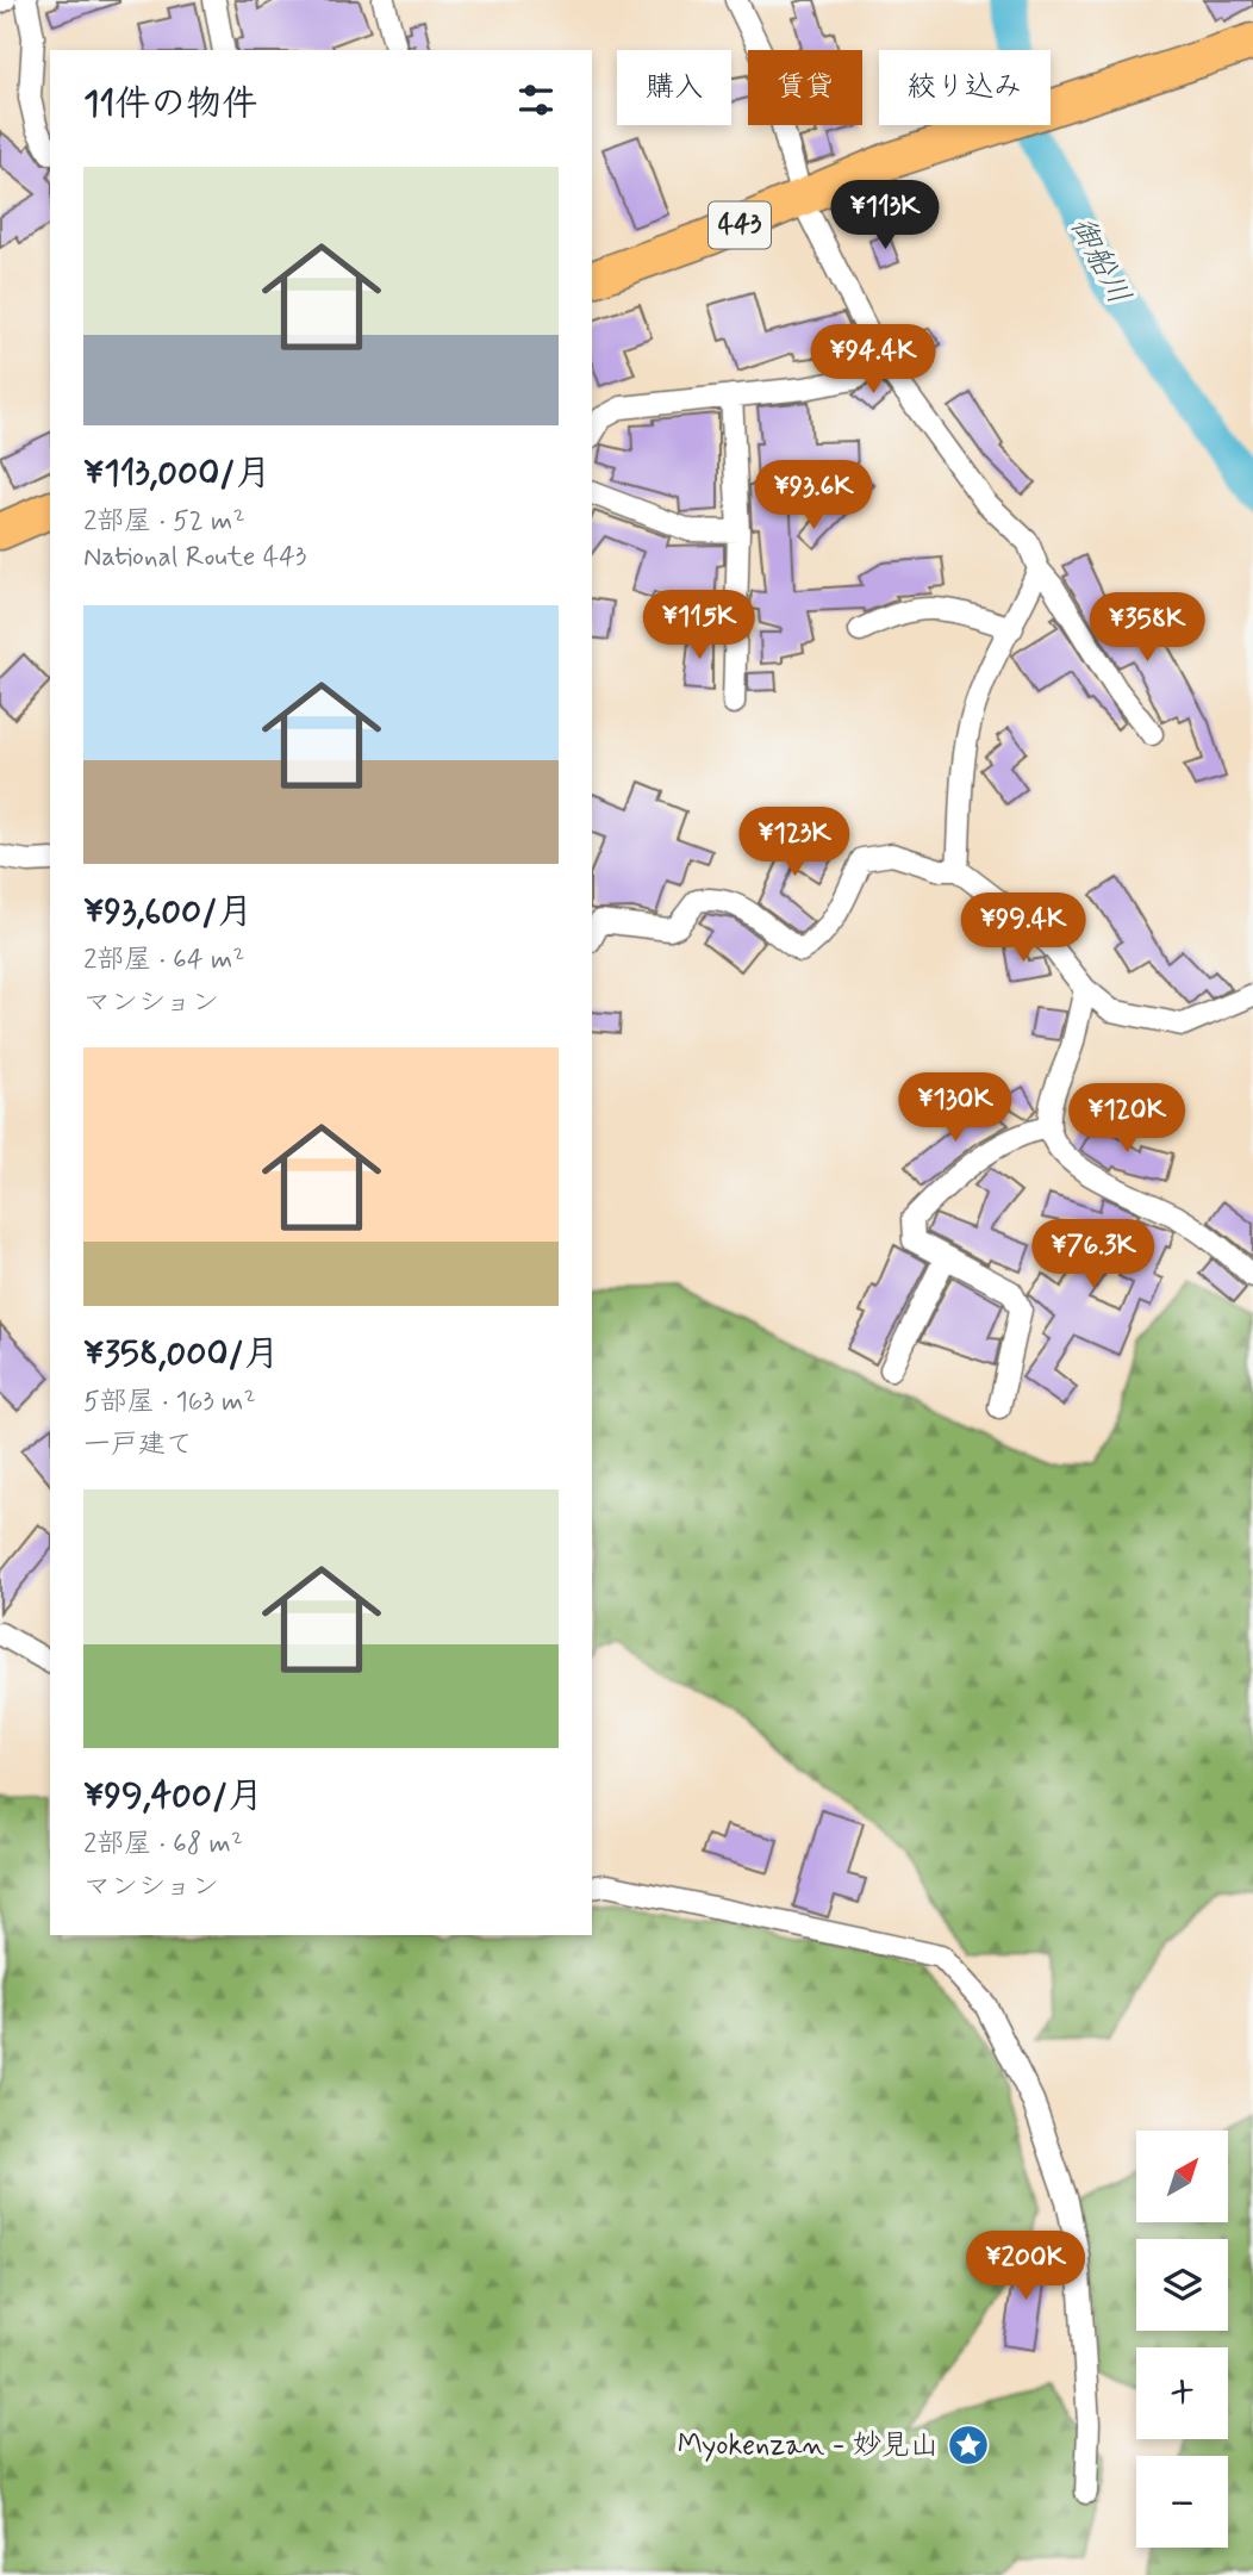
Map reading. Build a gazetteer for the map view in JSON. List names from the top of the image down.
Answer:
{
  "streets": {
    "highway": ["443"]
  },
  "water": ["御船川"],
  "places": {
    "place": ["Myokenzan - 妙見山"]
  },
  "north": "top right",
  "page": {
    "chip": ["購入", "賃貸", "絞り込み"],
    "heading": "11件の物件",
    "list": [
      {
        "name": "¥113,000/月",
        "note": "2部屋 · 52 m² · National Route 443"
      },
      {
        "name": "¥93,600/月",
        "note": "2部屋 · 64 m² · マンション"
      },
      {
        "name": "¥358,000/月",
        "note": "5部屋 · 163 m² · 一戸建て"
      },
      {
        "name": "¥99,400/月",
        "note": "2部屋 · 68 m² · マンション"
      }
    ],
    "price": [
      "¥113K",
      "¥94.4K",
      "¥93.6K",
      "¥115K",
      "¥358K",
      "¥123K",
      "¥99.4K",
      "¥130K",
      "¥120K",
      "¥76.3K",
      "¥200K"
    ],
    "map_buttons": ["+", "−"]
  }
}
